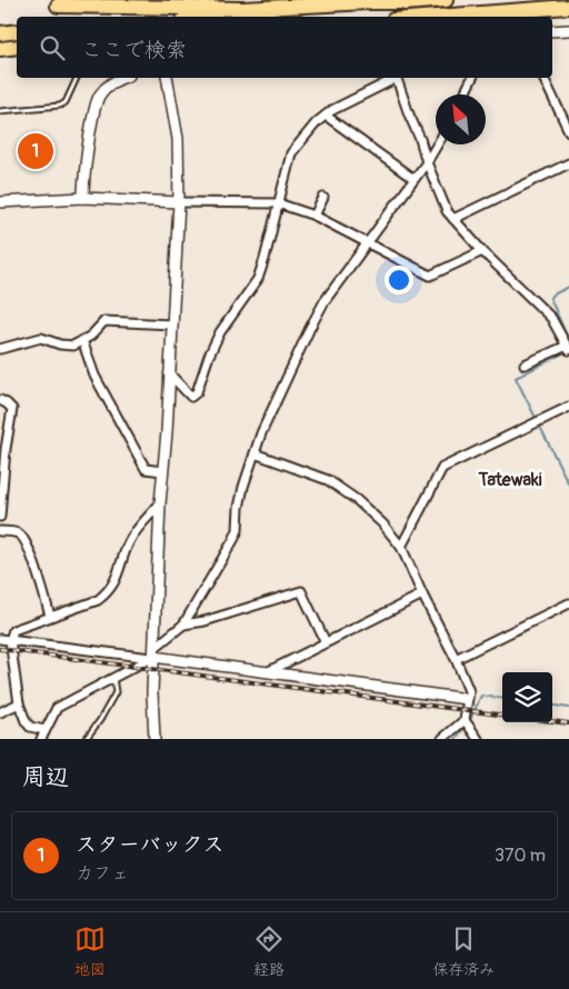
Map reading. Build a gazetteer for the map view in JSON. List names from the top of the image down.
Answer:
{
  "districts": ["Tatewaki"],
  "north": "top left",
  "page": {
    "search": "ここで検索",
    "pins": "1",
    "heading": "周辺",
    "list": [
      {
        "mark": "1",
        "name": "スターバックス",
        "note": "カフェ",
        "value": "370 m"
      }
    ],
    "nav": ["地図", "経路", "保存済み"]
  }
}
